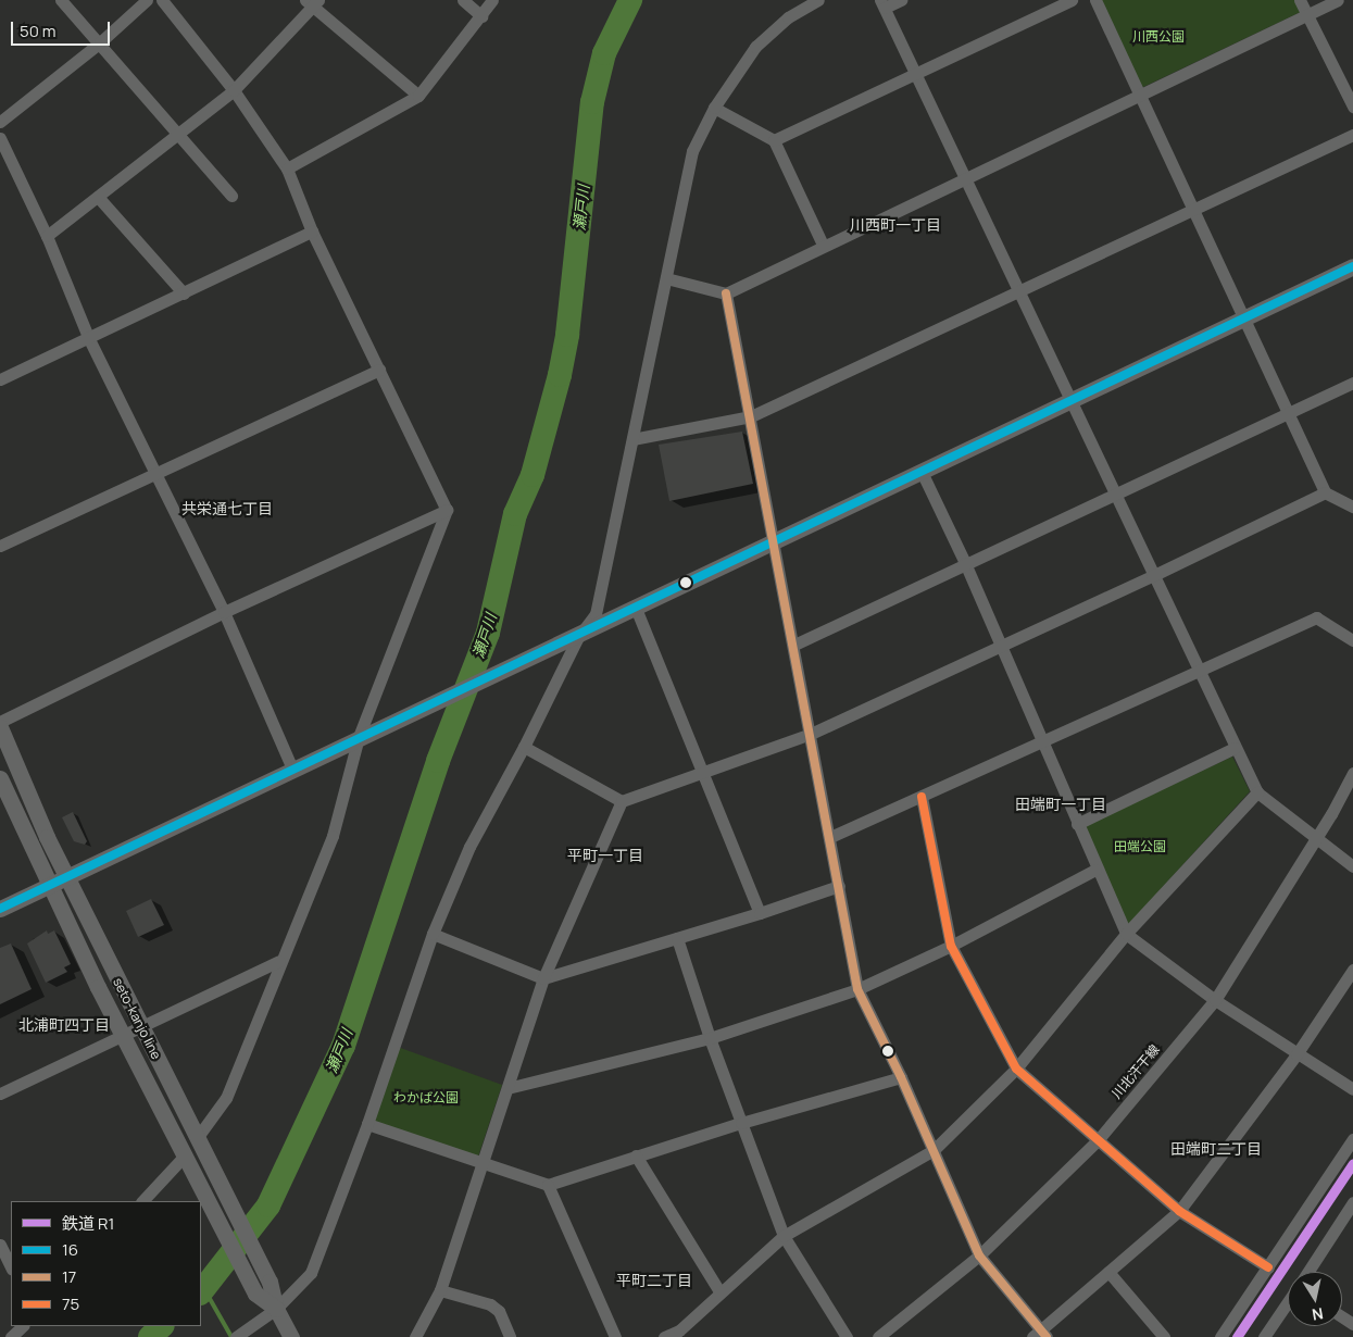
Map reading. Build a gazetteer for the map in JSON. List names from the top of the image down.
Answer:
{
  "streets": {
    "main road": ["seto-kanjo line"],
    "street": ["川北汗干線"]
  },
  "districts": [
    "川西町一丁目",
    "共栄通七丁目",
    "田端町一丁目",
    "平町一丁目",
    "北浦町四丁目",
    "田端町二丁目",
    "平町二丁目"
  ],
  "water": ["瀬戸川"],
  "parks": ["川西公園", "田端公園", "わかば公園"],
  "lines": [
    "transit line 16",
    "transit line 17",
    "transit line 75",
    "rail line R1"
  ],
  "legend": [
    "鉄道 R1",
    "16",
    "17",
    "75"
  ],
  "scale_bar": "50 m",
  "north": "bottom"
}
